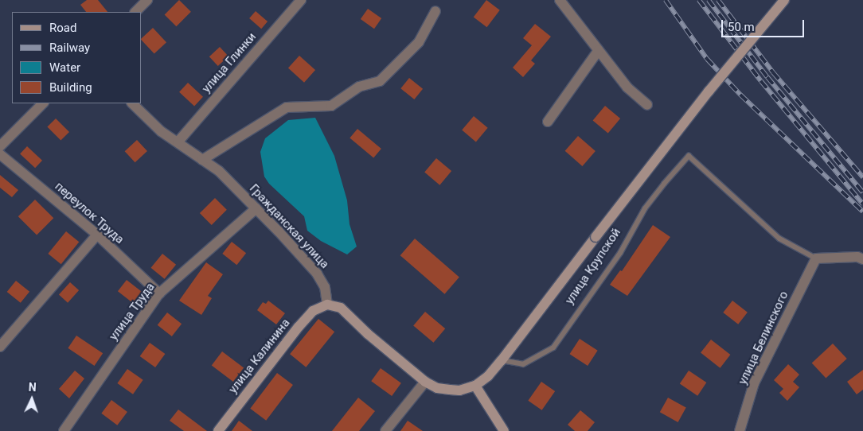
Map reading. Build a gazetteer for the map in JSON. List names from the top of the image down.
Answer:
{
  "streets": {
    "main road": ["улица Калинина"],
    "street": [
      "улица Глинки",
      "переулок Труда",
      "Гражданская улица",
      "улица Труда",
      "улица Белинского"
    ],
    "lane": ["улица Крупской"]
  },
  "crossings": [
    ["улица Глинки", "Гражданская улица"],
    ["переулок Труда", "улица Труда"],
    ["Гражданская улица", "улица Труда"],
    ["Гражданская улица", "улица Калинина"],
    ["улица Крупской", "улица Белинского"]
  ],
  "legend": [
    "Road",
    "Railway",
    "Water",
    "Building"
  ],
  "scale_bar": "50 m",
  "north": "top"
}
